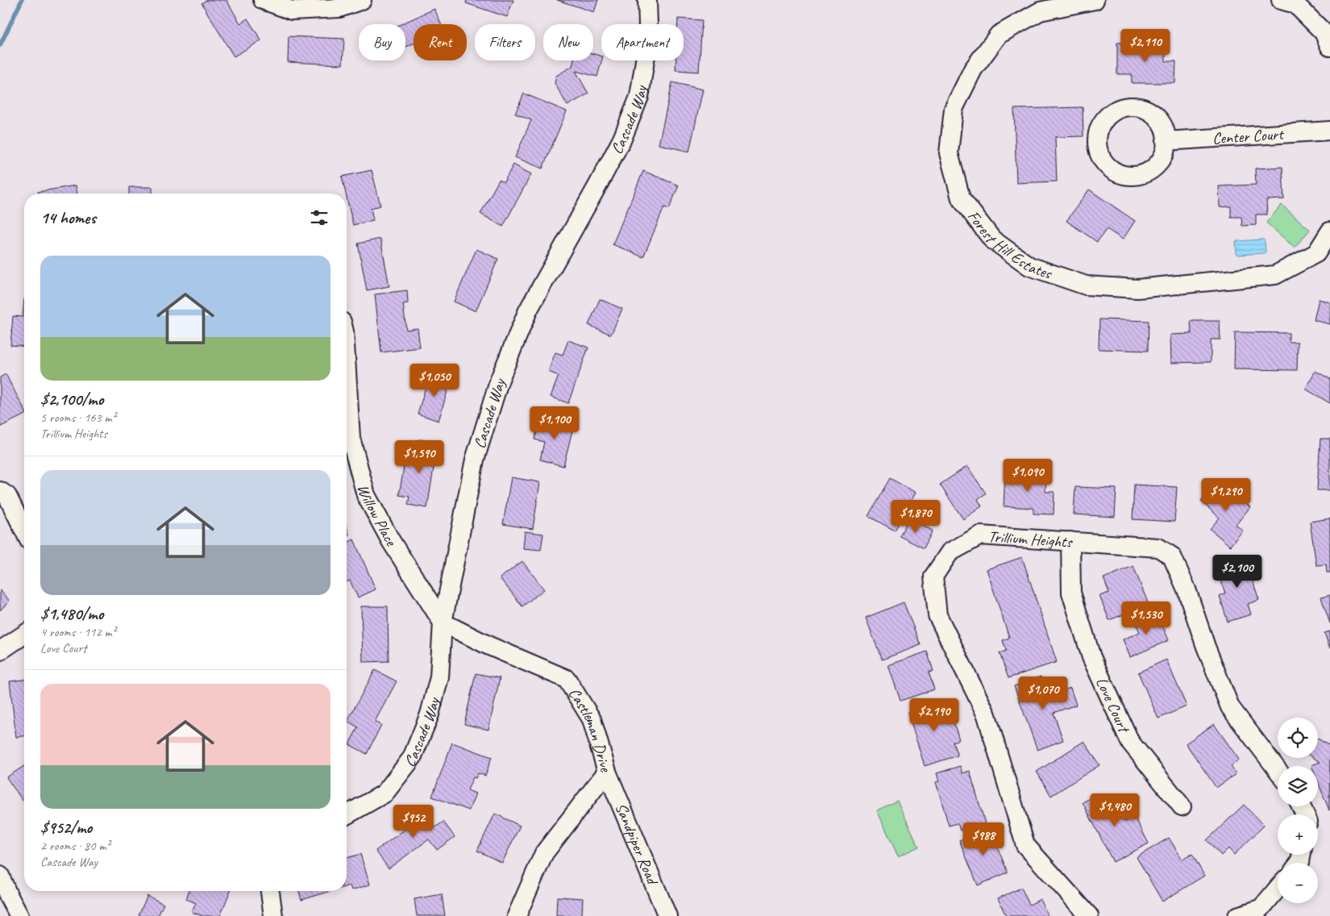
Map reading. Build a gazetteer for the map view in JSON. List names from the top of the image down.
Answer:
{
  "streets": {
    "street": [
      "Cascade Way",
      "Center Court",
      "Forest Hill Estates",
      "Willow Place",
      "Trillium Heights",
      "Love Court",
      "Castleman Drive",
      "Sandpiper Road"
    ]
  },
  "crossings": [
    ["Cascade Way", "Willow Place"],
    ["Cascade Way", "Castleman Drive"],
    ["Willow Place", "Castleman Drive"],
    ["Trillium Heights", "Love Court"],
    ["Castleman Drive", "Sandpiper Road"]
  ],
  "page": {
    "chip": [
      "Buy",
      "Rent",
      "Filters",
      "New",
      "Apartment"
    ],
    "price": [
      "$2,110",
      "$1,050",
      "$1,100",
      "$1,590",
      "$1,090",
      "$1,290",
      "$1,870",
      "$2,100",
      "$1,530",
      "$1,070",
      "$2,190",
      "$1,480",
      "$952",
      "$988"
    ],
    "heading": "14 homes",
    "list": [
      {
        "name": "$2,100/mo",
        "note": "5 rooms · 163 m² · Trillium Heights"
      },
      {
        "name": "$1,480/mo",
        "note": "4 rooms · 112 m² · Love Court"
      },
      {
        "name": "$952/mo",
        "note": "2 rooms · 80 m² · Cascade Way"
      }
    ],
    "map_buttons": ["+", "−"]
  }
}
